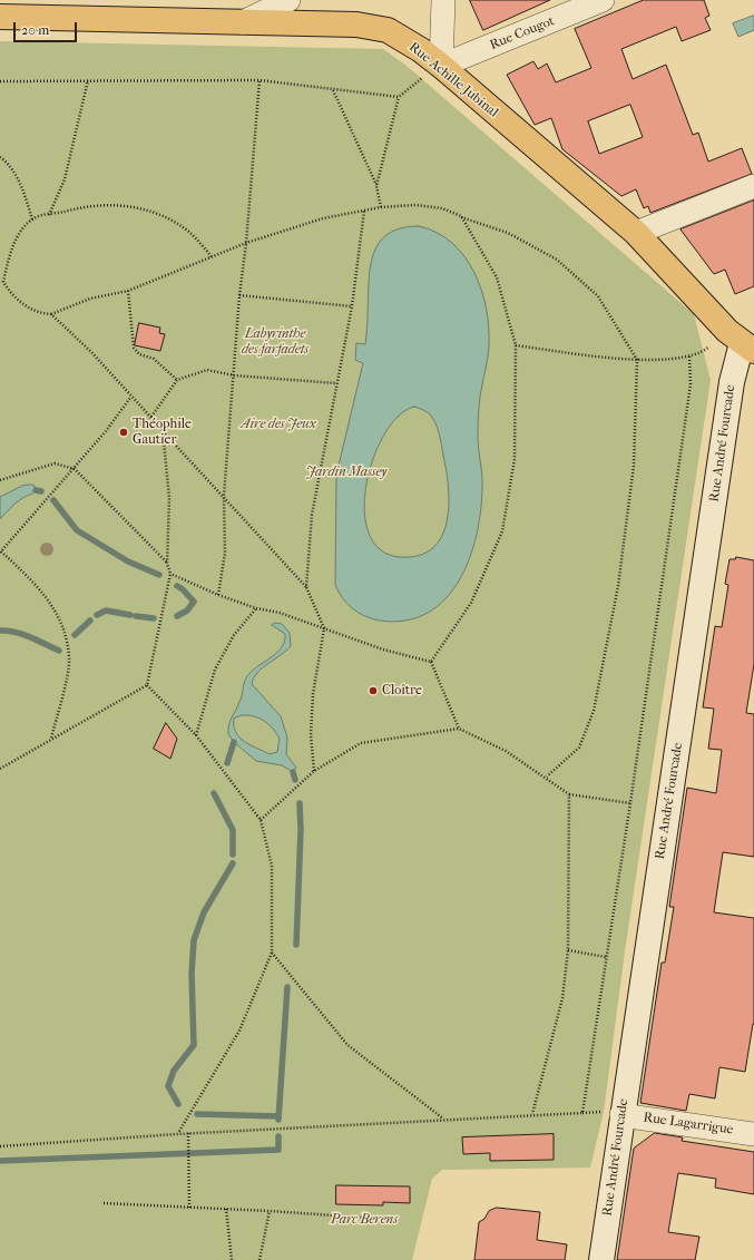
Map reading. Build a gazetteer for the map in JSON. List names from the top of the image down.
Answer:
{
  "streets": {
    "main road": ["Rue Achille Jubinal"],
    "street": ["Rue Cougot", "Rue André Fourcade", "Rue Lagarrigue"]
  },
  "crossings": [
    ["Rue Cougot", "Rue Achille Jubinal"],
    ["Rue Achille Jubinal", "Rue André Fourcade"],
    ["Rue André Fourcade", "Rue Lagarrigue"]
  ],
  "parks": [
    "Labyrinthe des farfadets",
    "Aire des Jeux",
    "Jardin Massey",
    "Parc Berens"
  ],
  "places": ["Théophile Gautier", "Cloître"],
  "scale_bar": "20 m"
}
